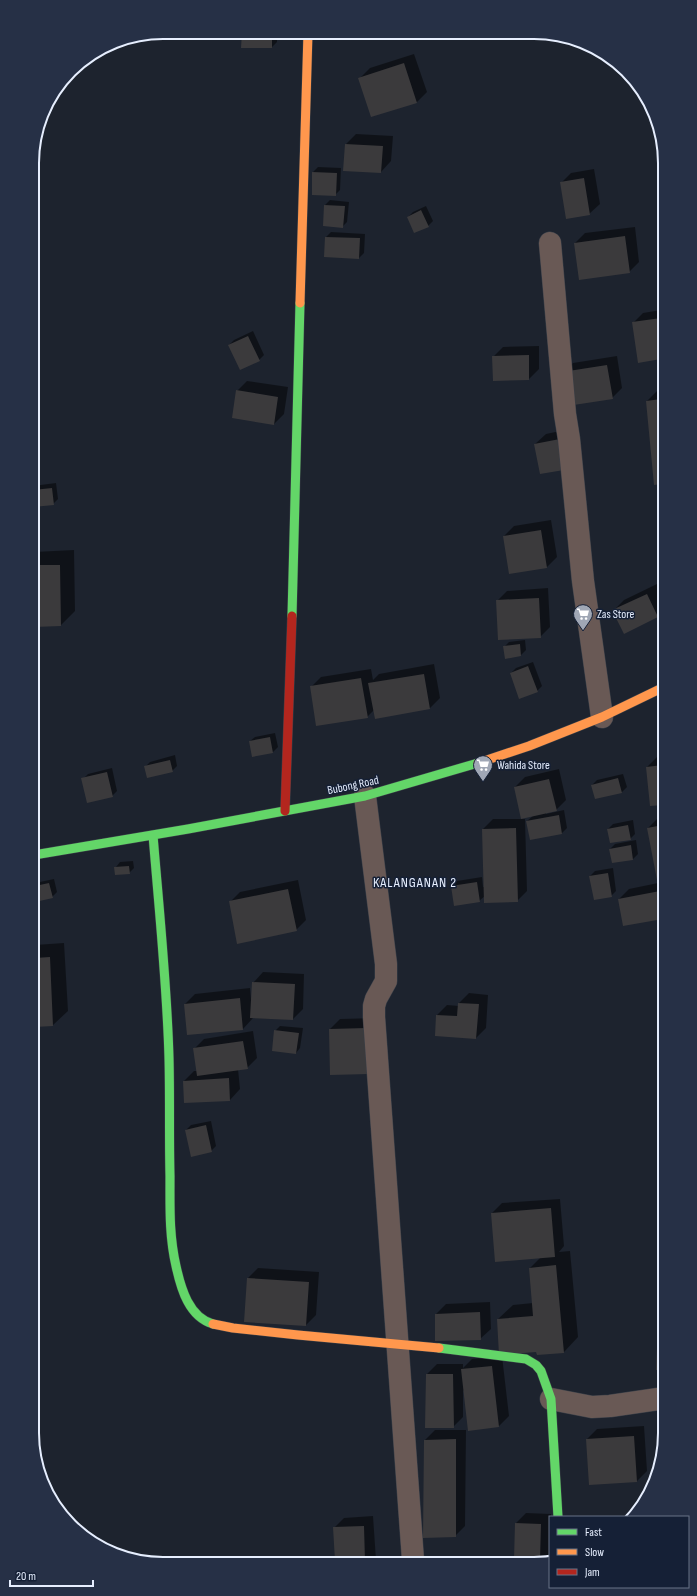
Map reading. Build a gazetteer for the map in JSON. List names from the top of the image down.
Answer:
{
  "streets": {
    "street": ["Bubong Road"]
  },
  "districts": ["KALANGANAN 2"],
  "places": {
    "supermarket": ["Zas Store", "Wahida Store"]
  },
  "legend": ["Fast", "Slow", "Jam"],
  "scale_bar": "20 m"
}
